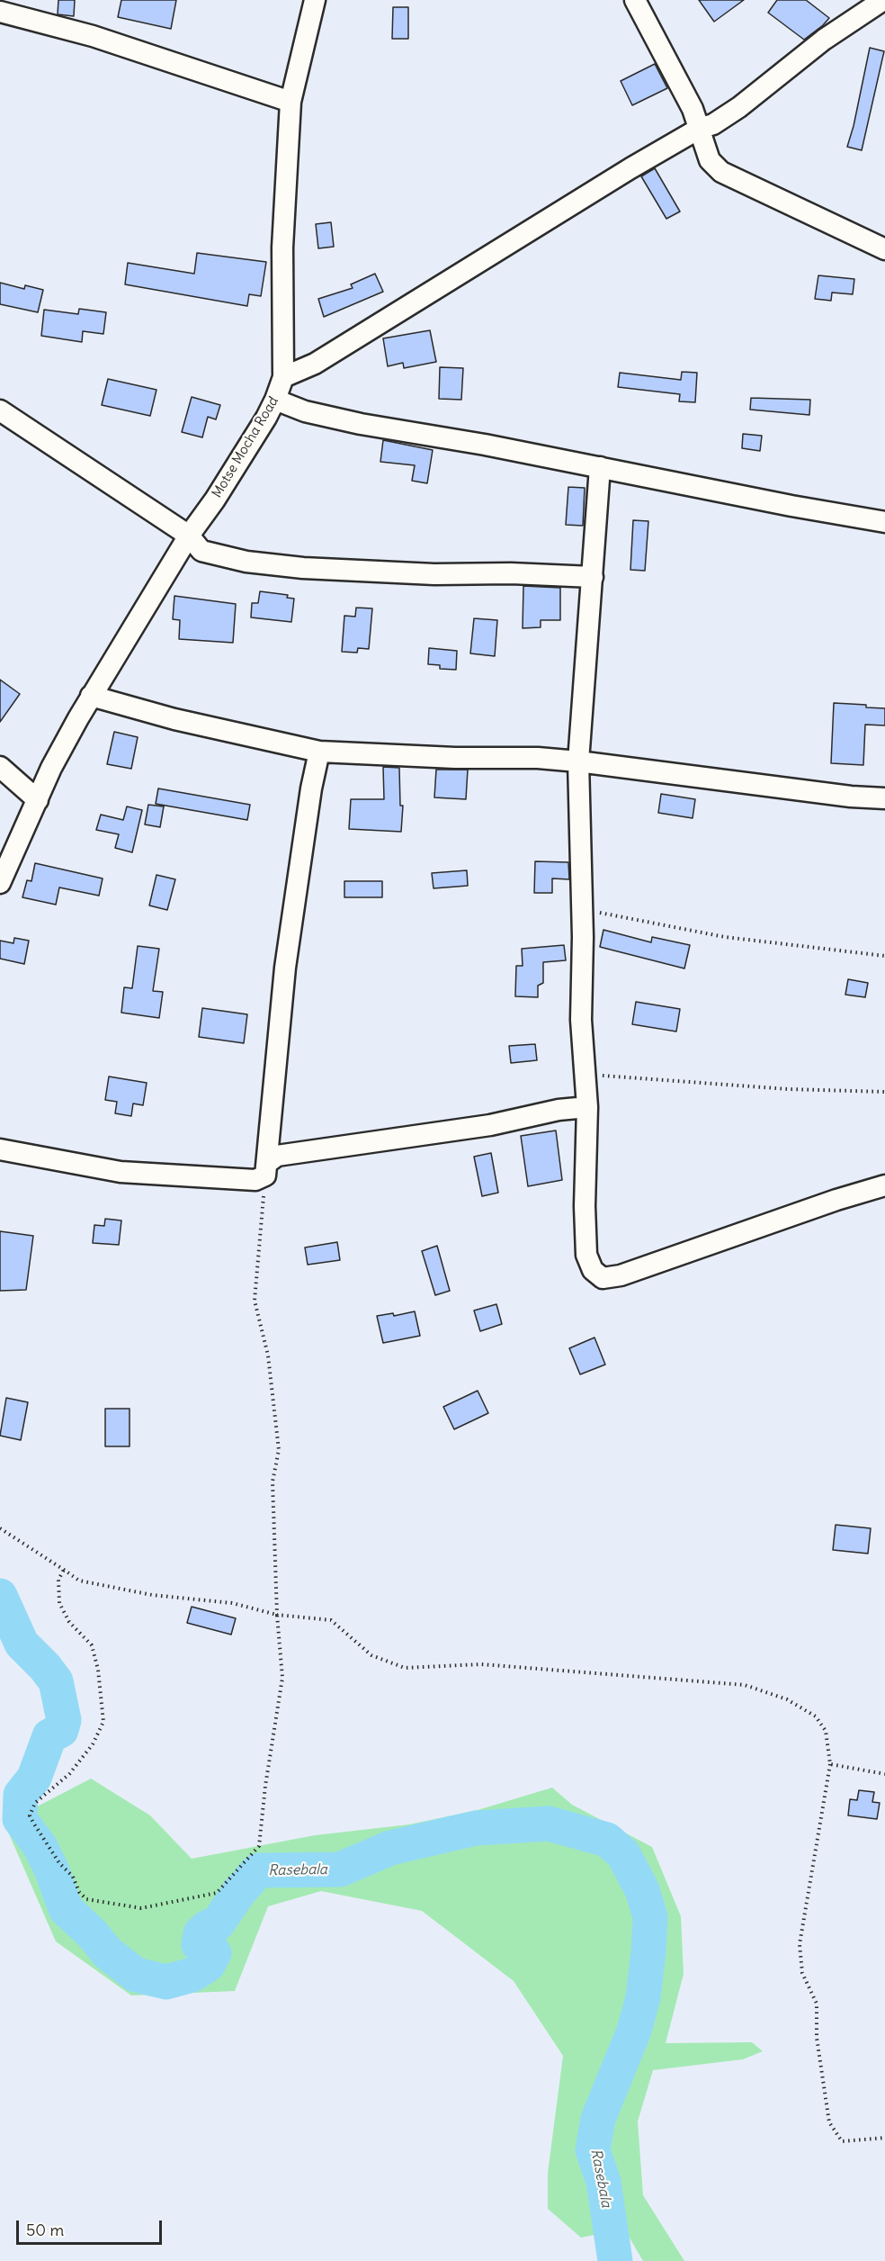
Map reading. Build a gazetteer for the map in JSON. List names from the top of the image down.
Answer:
{
  "streets": {
    "street": ["Motse Mocha Road"]
  },
  "water": ["Rasebala"],
  "scale_bar": "50 m"
}
